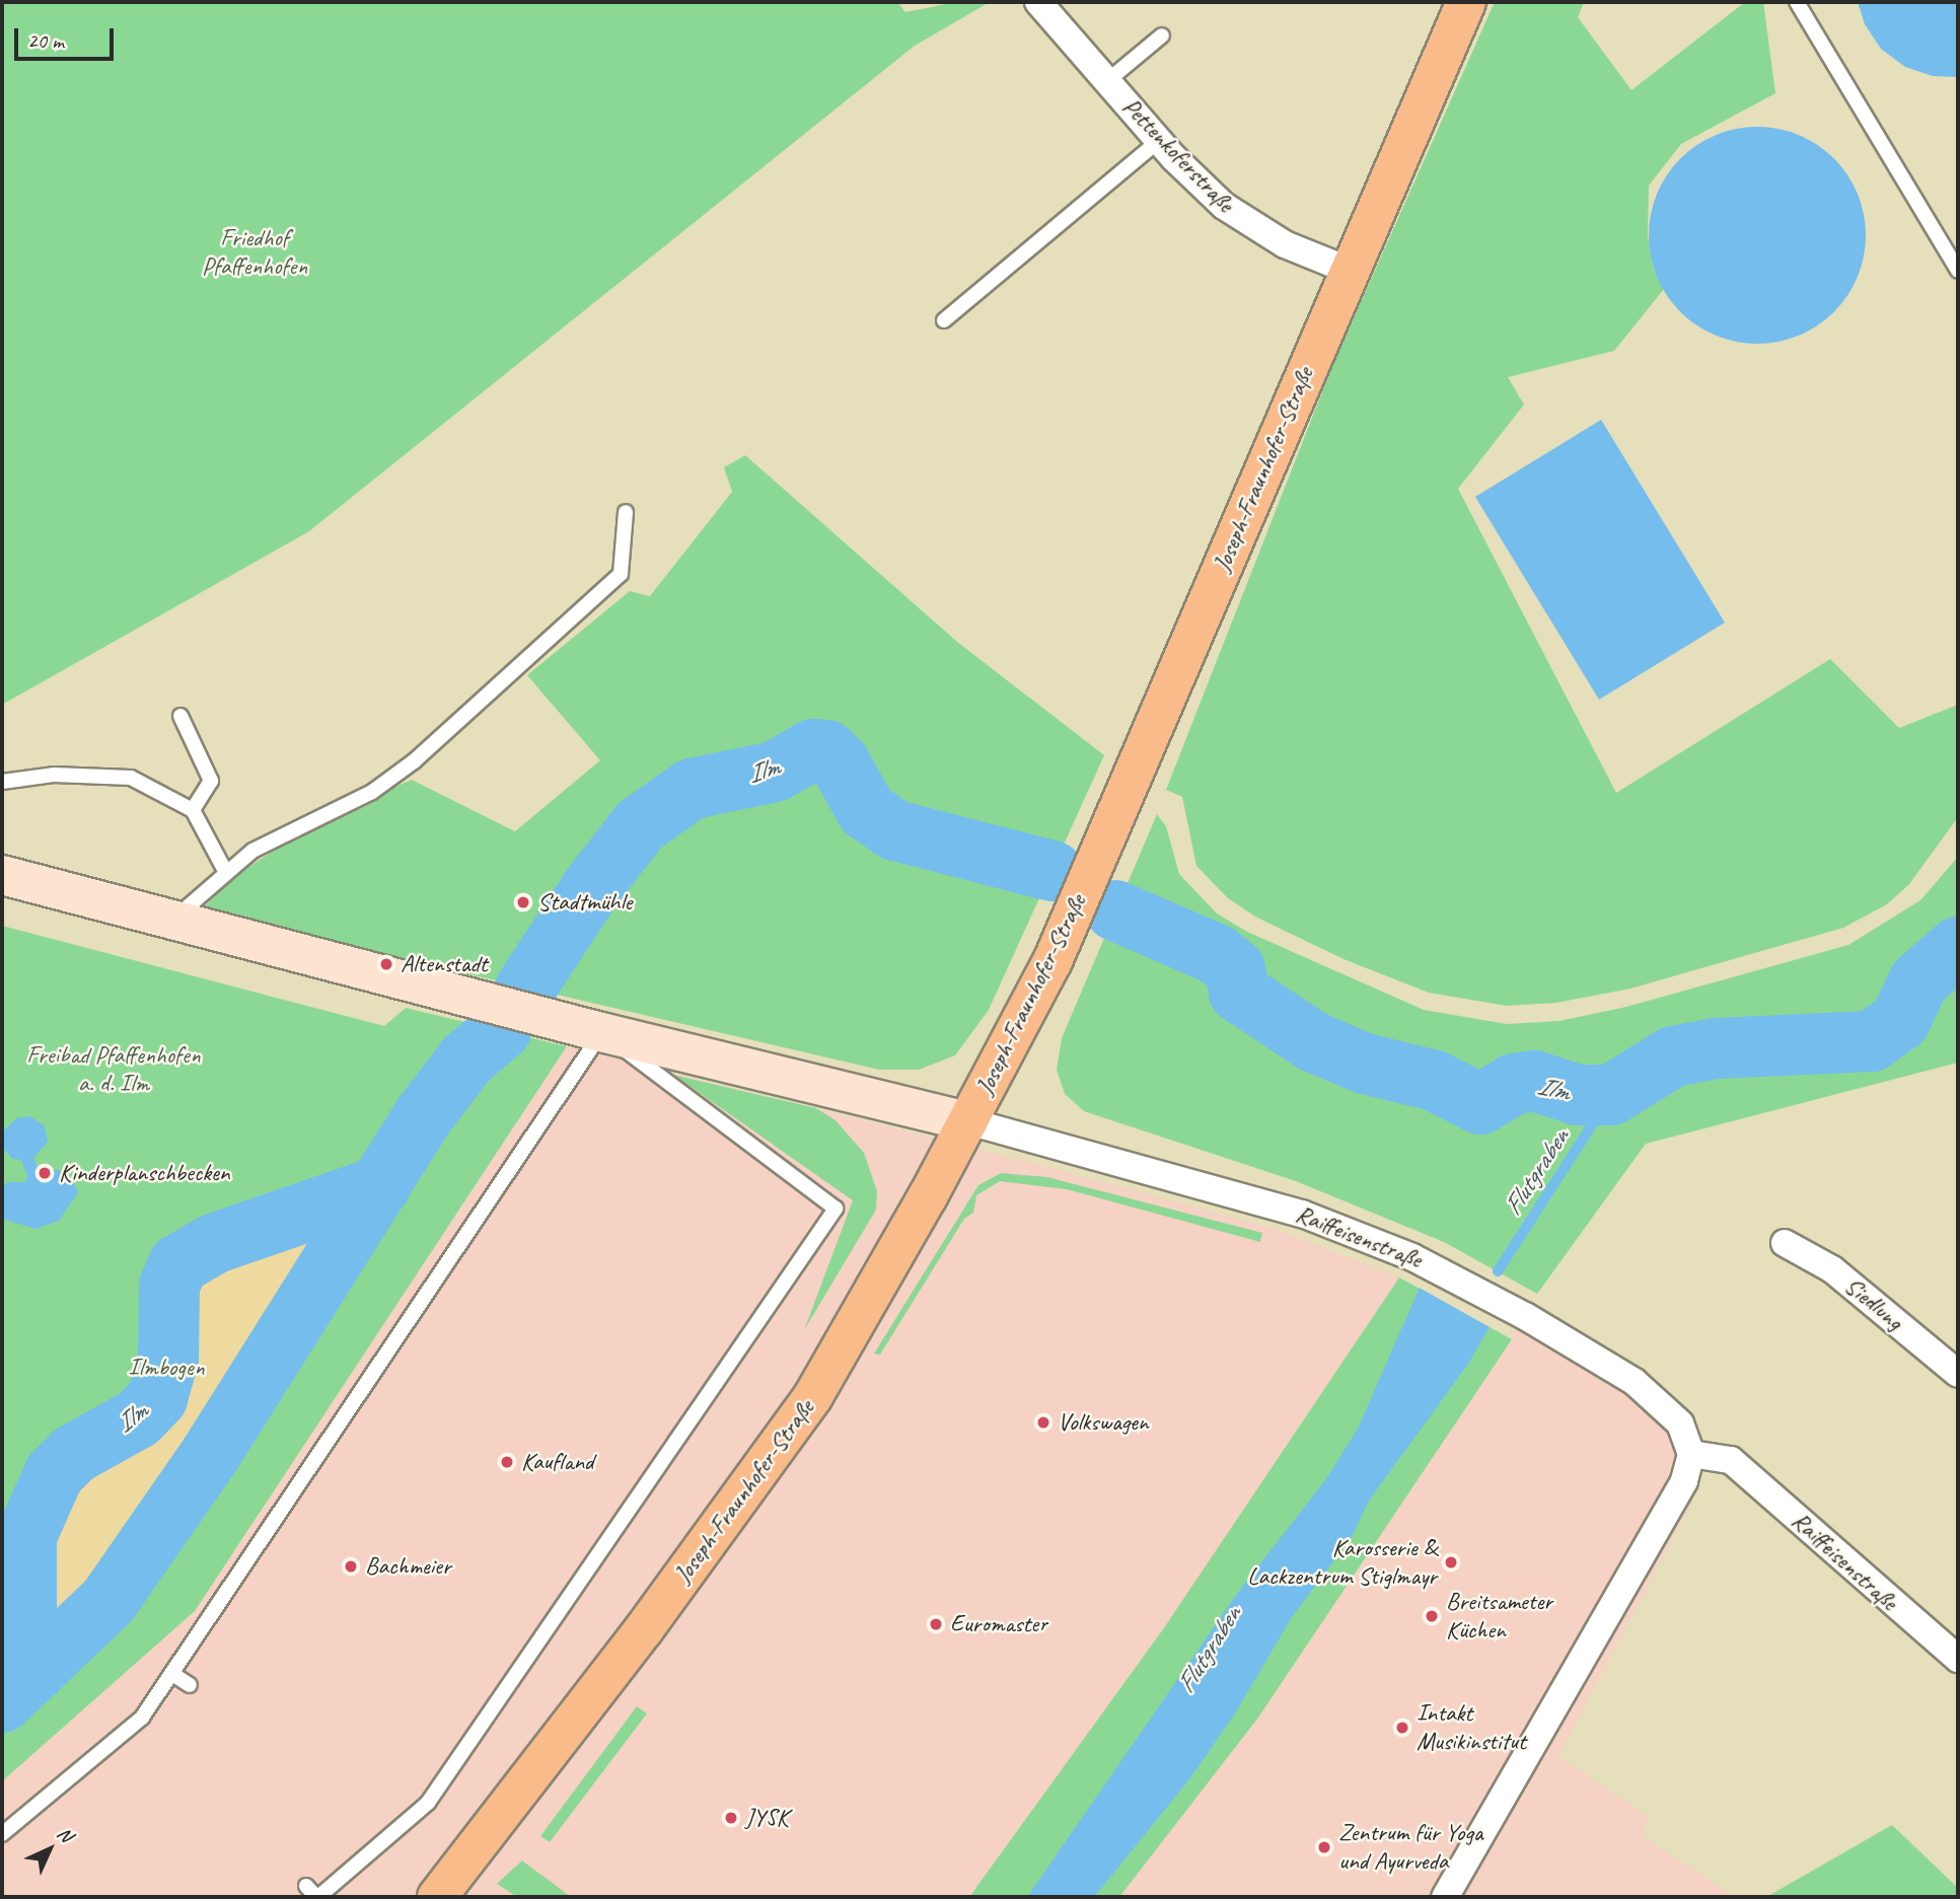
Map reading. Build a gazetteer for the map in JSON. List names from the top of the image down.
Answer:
{
  "streets": {
    "main road": ["Joseph-Fraunhofer-Straße"],
    "street": ["Pettenkoferstraße", "Raiffeisenstraße", "Siedlung"]
  },
  "crossings": [
    ["Pettenkoferstraße", "Joseph-Fraunhofer-Straße"],
    ["Joseph-Fraunhofer-Straße", "Raiffeisenstraße"]
  ],
  "water": ["Ilm", "Flutgraben"],
  "parks": ["Friedhof Pfaffenhofen", "Freibad Pfaffenhofen a. d. Ilm", "Ilmbogen"],
  "places": [
    "Stadtmühle",
    "Altenstadt",
    "Kinderplanschbecken",
    "Volkswagen",
    "Kaufland",
    "Karosserie & Lackzentrum Stiglmayr",
    "Bachmeier",
    "Breitsameter Küchen",
    "Euromaster",
    "Intakt Musikinstitut",
    "JYSK",
    "Zentrum für Yoga und Ayurveda"
  ],
  "scale_bar": "20 m",
  "north": "top right"
}
